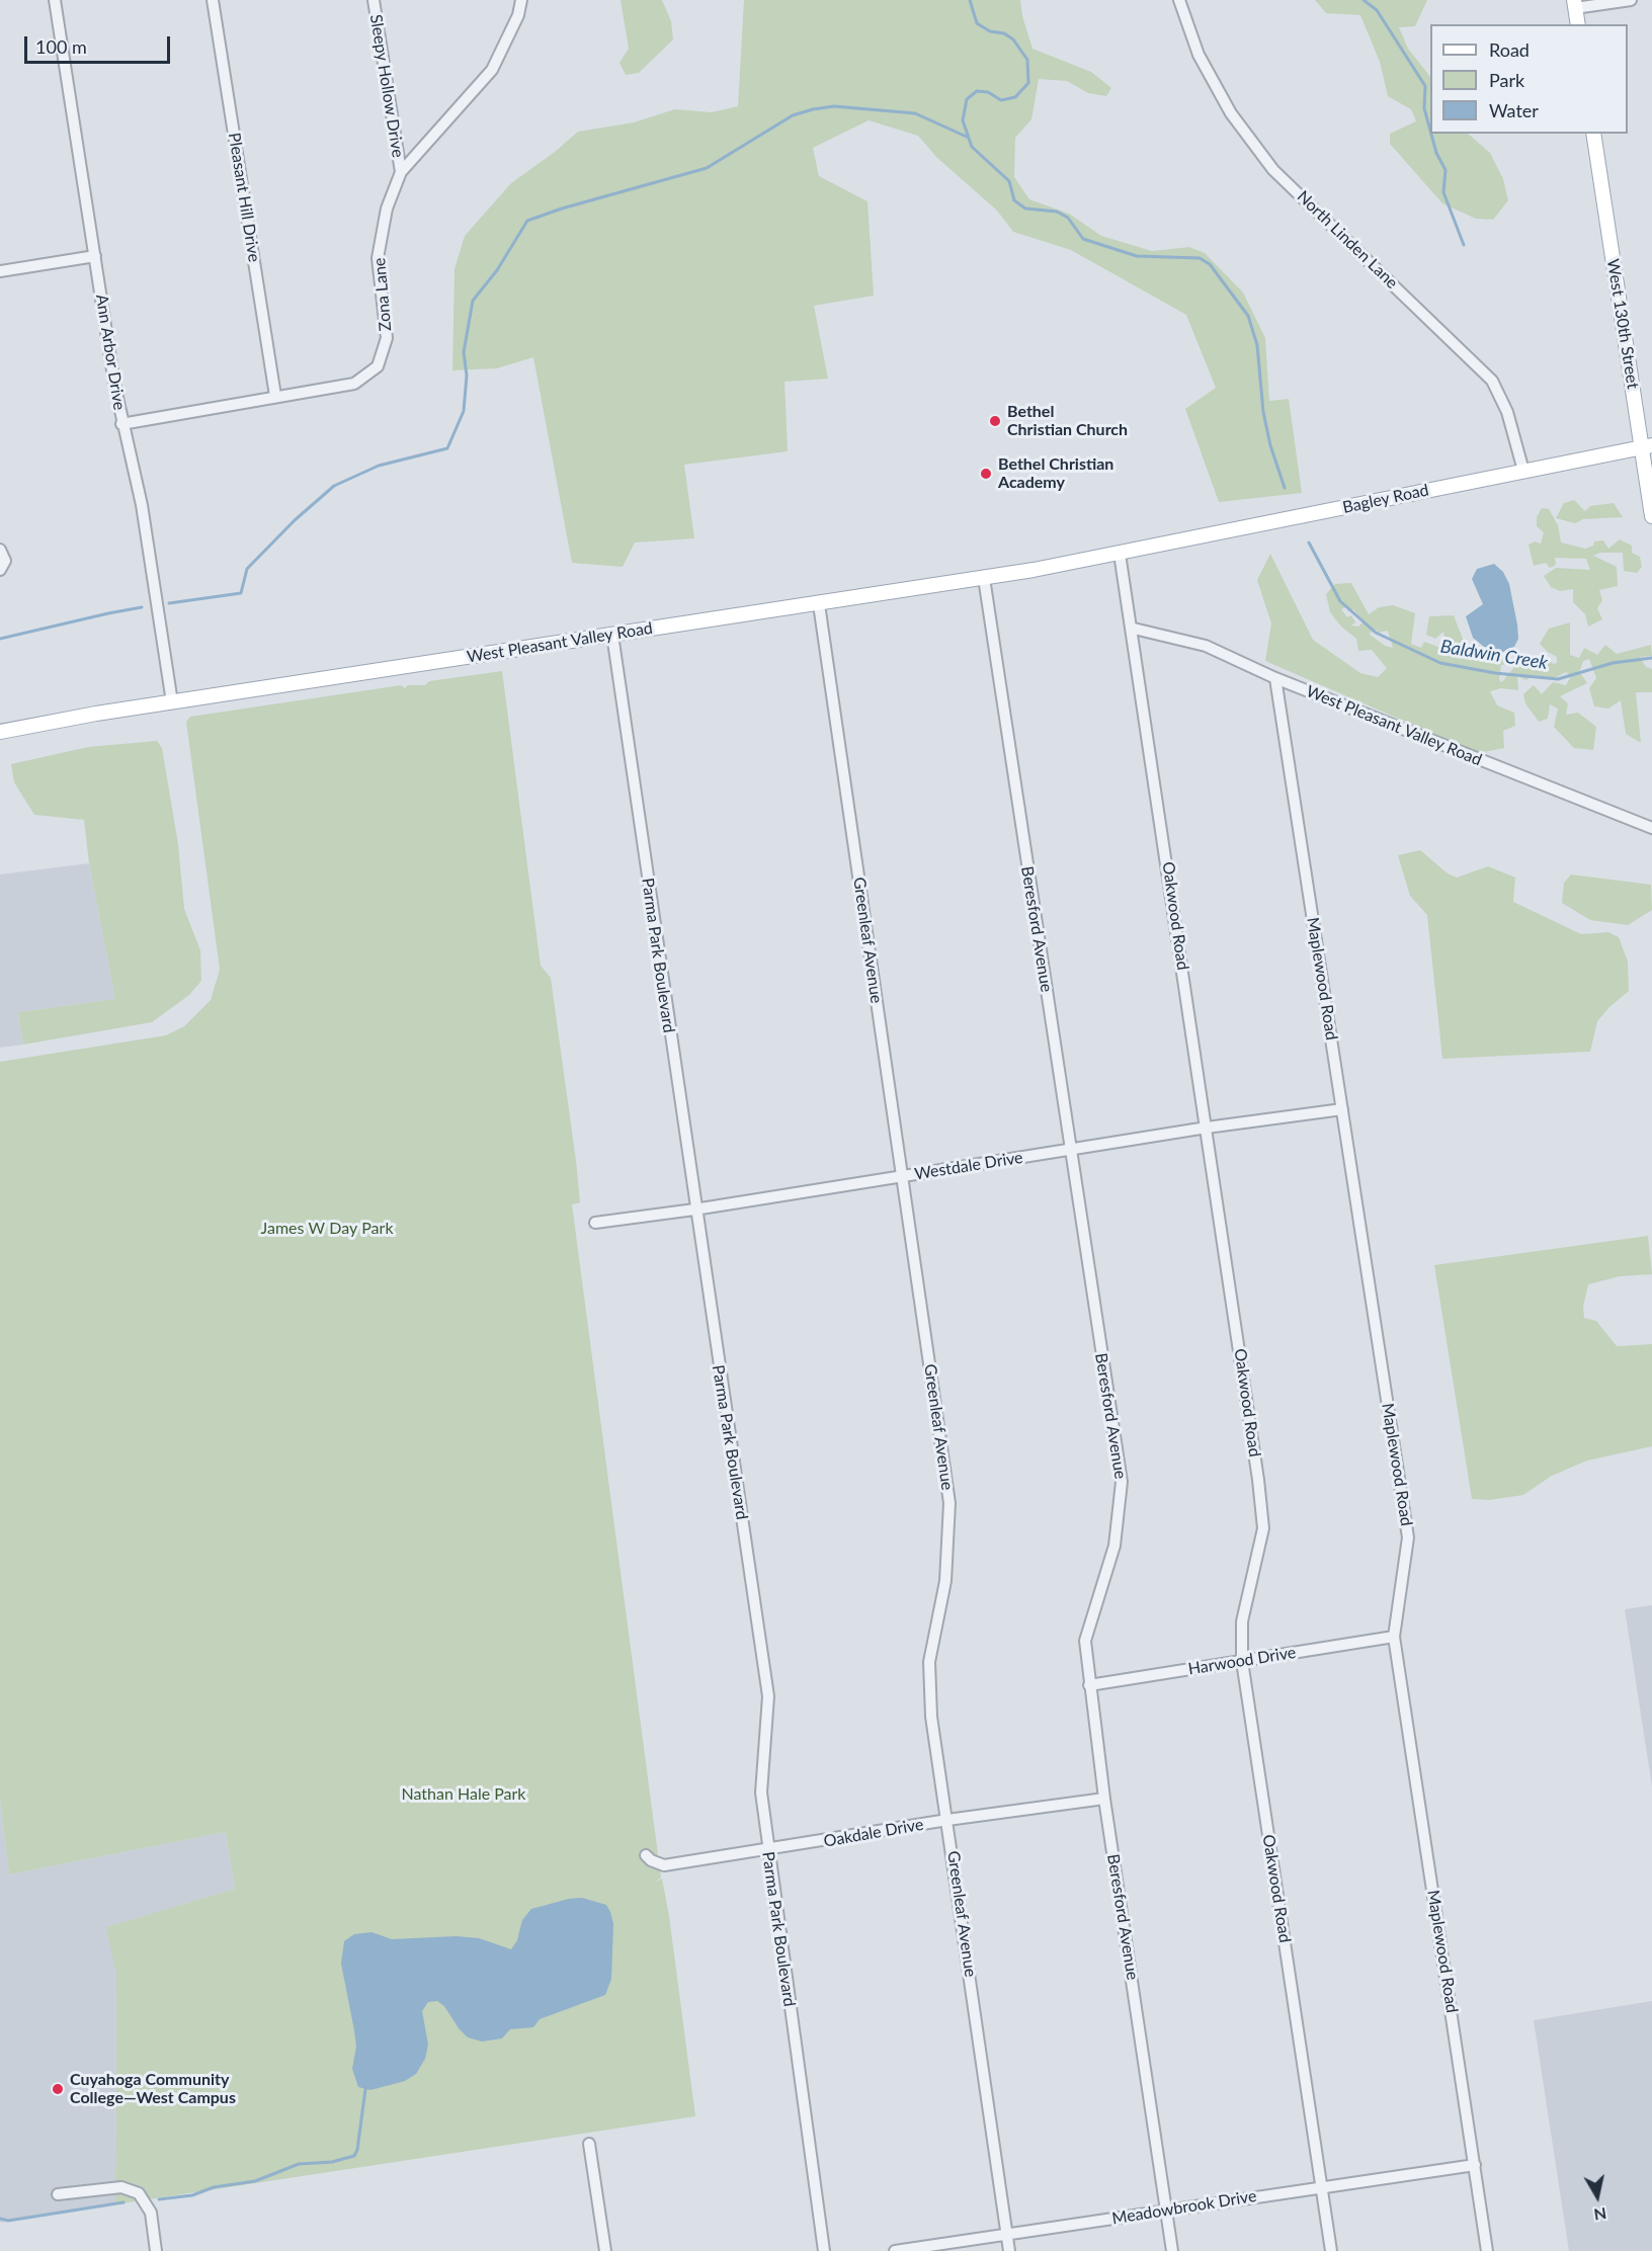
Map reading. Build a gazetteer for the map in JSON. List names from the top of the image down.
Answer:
{
  "streets": {
    "main road": ["West 130th Street", "Bagley Road", "West Pleasant Valley Road"],
    "street": [
      "Sleepy Hollow Drive",
      "Pleasant Hill Drive",
      "North Linden Lane",
      "Zona Lane",
      "Ann Arbor Drive",
      "Oakwood Road",
      "Beresford Avenue",
      "Greenleaf Avenue",
      "Parma Park Boulevard",
      "Maplewood Road",
      "Westdale Drive",
      "Harwood Drive",
      "Oakdale Drive",
      "Meadowbrook Drive"
    ]
  },
  "crossings": [
    ["Sleepy Hollow Drive", "Zona Lane"],
    ["Pleasant Hill Drive", "Zona Lane"],
    ["North Linden Lane", "Bagley Road"],
    ["Zona Lane", "Ann Arbor Drive"],
    ["West 130th Street", "Bagley Road"],
    ["Ann Arbor Drive", "West Pleasant Valley Road"],
    ["Bagley Road", "West Pleasant Valley Road"],
    ["Bagley Road", "Oakwood Road"],
    ["West Pleasant Valley Road", "Oakwood Road"],
    ["West Pleasant Valley Road", "Beresford Avenue"],
    ["West Pleasant Valley Road", "Greenleaf Avenue"],
    ["West Pleasant Valley Road", "Parma Park Boulevard"],
    ["West Pleasant Valley Road", "Maplewood Road"],
    ["Oakwood Road", "Westdale Drive"],
    ["Oakwood Road", "Harwood Drive"],
    ["Oakwood Road", "Meadowbrook Drive"],
    ["Beresford Avenue", "Westdale Drive"],
    ["Beresford Avenue", "Harwood Drive"],
    ["Beresford Avenue", "Oakdale Drive"],
    ["Beresford Avenue", "Meadowbrook Drive"],
    ["Greenleaf Avenue", "Westdale Drive"],
    ["Greenleaf Avenue", "Oakdale Drive"],
    ["Greenleaf Avenue", "Meadowbrook Drive"],
    ["Parma Park Boulevard", "Westdale Drive"],
    ["Parma Park Boulevard", "Oakdale Drive"],
    ["Maplewood Road", "Westdale Drive"],
    ["Maplewood Road", "Harwood Drive"],
    ["Maplewood Road", "Meadowbrook Drive"]
  ],
  "water": ["Baldwin Creek"],
  "parks": ["James W Day Park", "Nathan Hale Park"],
  "places": ["Bethel Christian Church", "Bethel Christian Academy", "Cuyahoga Community College—West Campus"],
  "legend": ["Road", "Park", "Water"],
  "scale_bar": "100 m",
  "north": "bottom"
}
